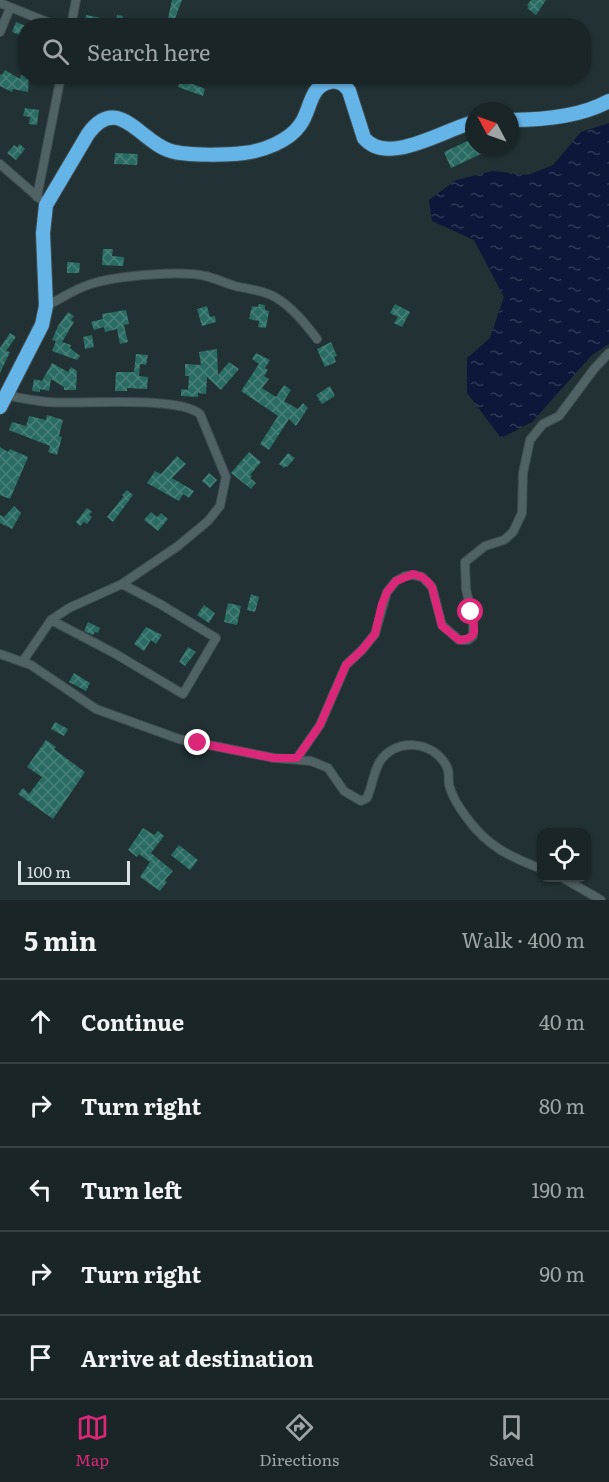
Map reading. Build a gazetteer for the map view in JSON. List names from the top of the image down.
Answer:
{
  "scale_bar": "100 m",
  "north": "top left",
  "page": {
    "search": "Search here",
    "scale": "100 m",
    "heading": ["5 min", "Walk · 400 m"],
    "list": [
      ["Continue", "40 m"],
      ["Turn right", "80 m"],
      ["Turn left", "190 m"],
      ["Turn right", "90 m"],
      "Arrive at destination"
    ],
    "nav": ["Map", "Directions", "Saved"]
  }
}
